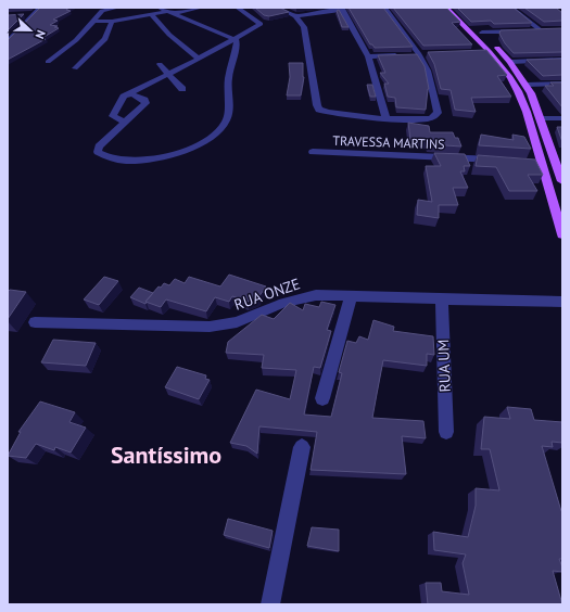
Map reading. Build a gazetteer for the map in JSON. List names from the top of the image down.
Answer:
{
  "streets": {
    "street": ["TRAVESSA MARTINS", "RUA ONZE", "RUA UM"]
  },
  "crossings": [
    ["RUA ONZE", "RUA UM"]
  ],
  "districts": ["Santíssimo"],
  "north": "right"
}
